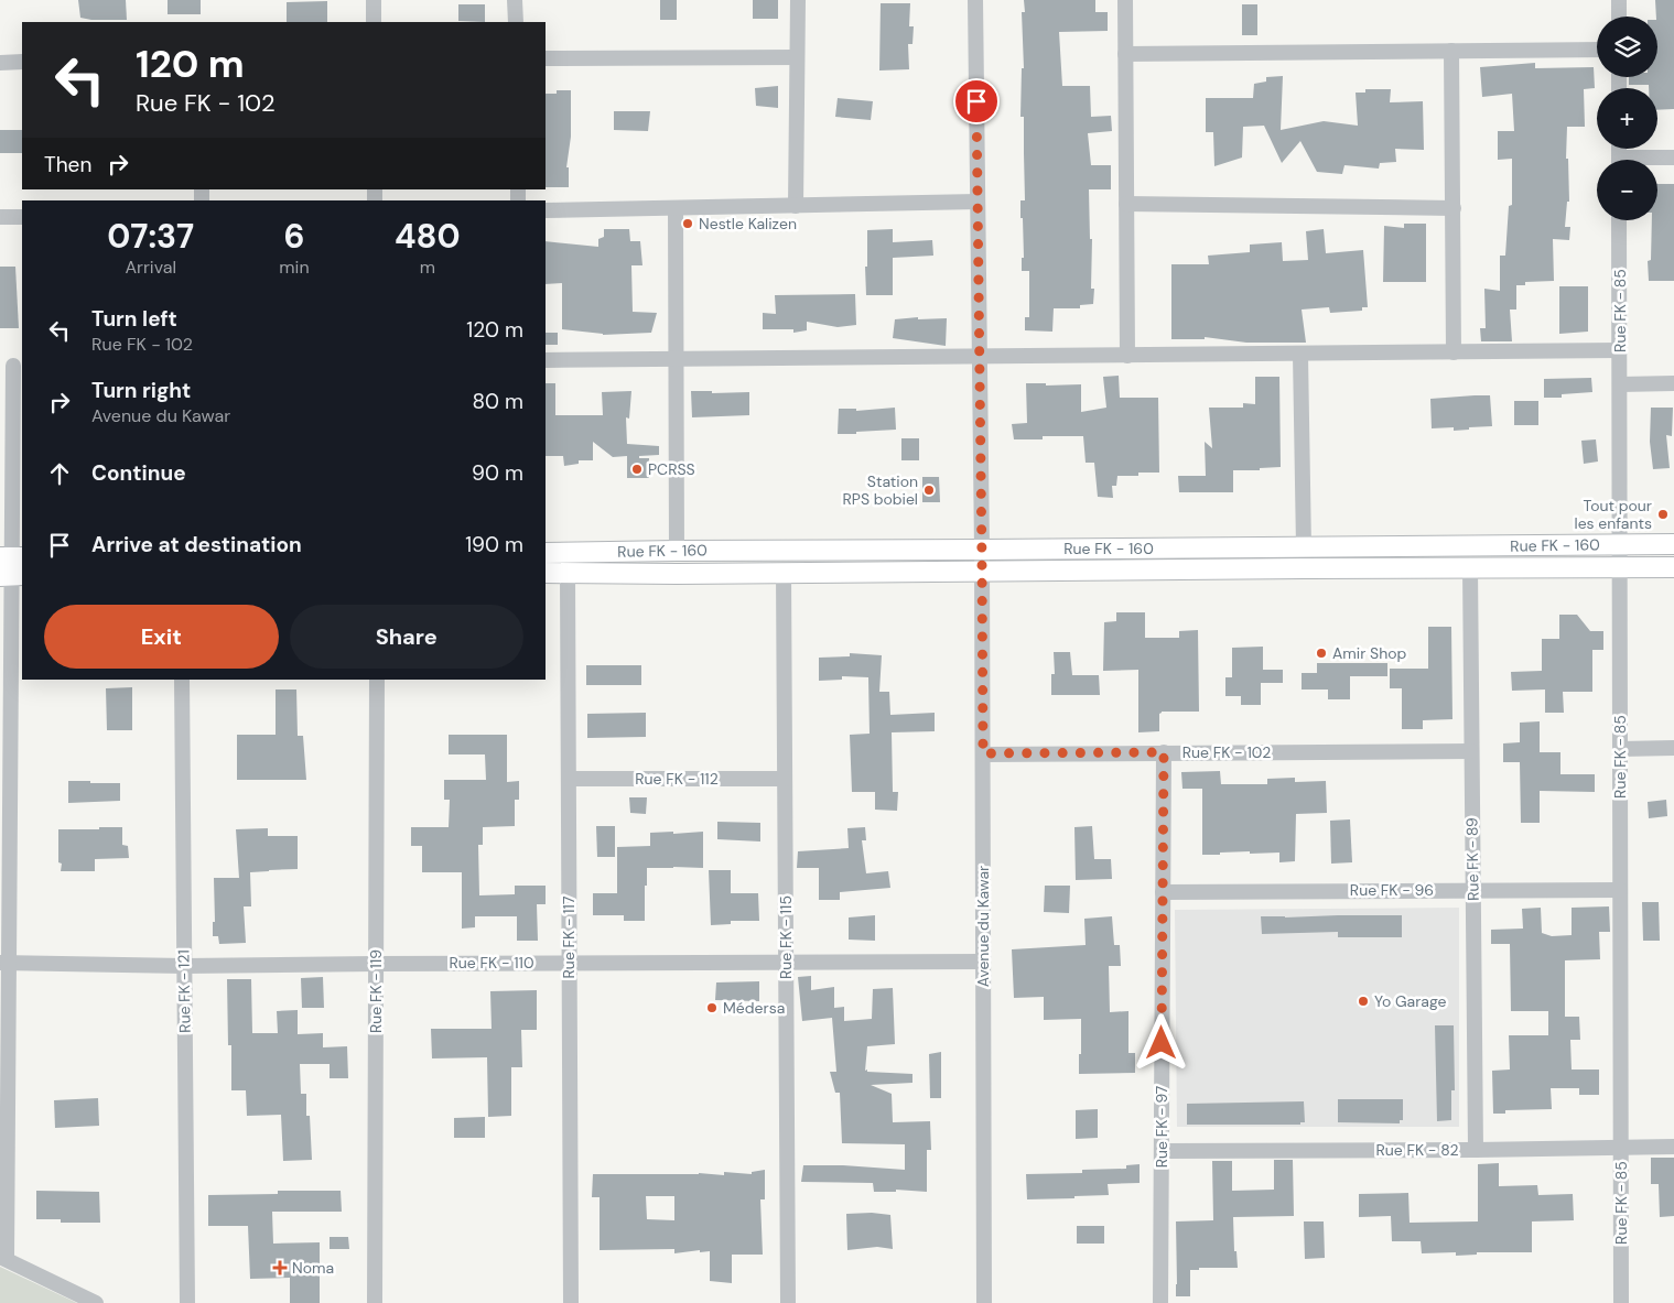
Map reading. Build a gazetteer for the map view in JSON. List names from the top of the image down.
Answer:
{
  "streets": {
    "main road": ["Rue FK - 160"],
    "street": [
      "Rue FK - 85",
      "Rue FK - 102",
      "Rue FK - 112",
      "Rue FK - 89",
      "Rue FK - 96",
      "Avenue du Kawar",
      "Rue FK - 117",
      "Rue FK - 115",
      "Rue FK - 110",
      "Rue FK - 121",
      "Rue FK - 119",
      "Rue FK - 97",
      "Rue FK - 82"
    ]
  },
  "crossings": [
    ["Rue FK - 85", "Rue FK - 160"],
    ["Rue FK - 85", "Rue FK - 96"],
    ["Rue FK - 85", "Rue FK - 82"],
    ["Rue FK - 160", "Rue FK - 89"],
    ["Rue FK - 160", "Avenue du Kawar"],
    ["Rue FK - 160", "Rue FK - 117"],
    ["Rue FK - 160", "Rue FK - 115"],
    ["Rue FK - 102", "Rue FK - 89"],
    ["Rue FK - 102", "Avenue du Kawar"],
    ["Rue FK - 102", "Rue FK - 97"],
    ["Rue FK - 112", "Rue FK - 117"],
    ["Rue FK - 112", "Rue FK - 115"],
    ["Rue FK - 89", "Rue FK - 96"],
    ["Rue FK - 89", "Rue FK - 82"],
    ["Rue FK - 96", "Rue FK - 97"],
    ["Avenue du Kawar", "Rue FK - 110"],
    ["Rue FK - 117", "Rue FK - 110"],
    ["Rue FK - 115", "Rue FK - 110"],
    ["Rue FK - 110", "Rue FK - 121"],
    ["Rue FK - 110", "Rue FK - 119"],
    ["Rue FK - 97", "Rue FK - 82"]
  ],
  "places": {
    "other": [
      "Nestle Kalizen",
      "PCRSS",
      "Station RPS bobiel",
      "Tout pour les enfants",
      "Amir Shop",
      "Yo Garage",
      "Médersa"
    ],
    "health": ["Noma"]
  },
  "page": {
    "map_buttons": ["+", "−"],
    "turn": ["120 m", "Rue FK - 102"],
    "then": "Then",
    "eta": [
      "07:37",
      "Arrival",
      "6",
      "min",
      "480",
      "m"
    ],
    "list": [
      {
        "name": "Turn left",
        "note": "Rue FK - 102",
        "value": "120 m"
      },
      {
        "name": "Turn right",
        "note": "Avenue du Kawar",
        "value": "80 m"
      },
      {
        "name": "Continue",
        "value": "90 m"
      },
      {
        "name": "Arrive at destination",
        "value": "190 m"
      }
    ],
    "buttons": ["Exit", "Share"]
  }
}
